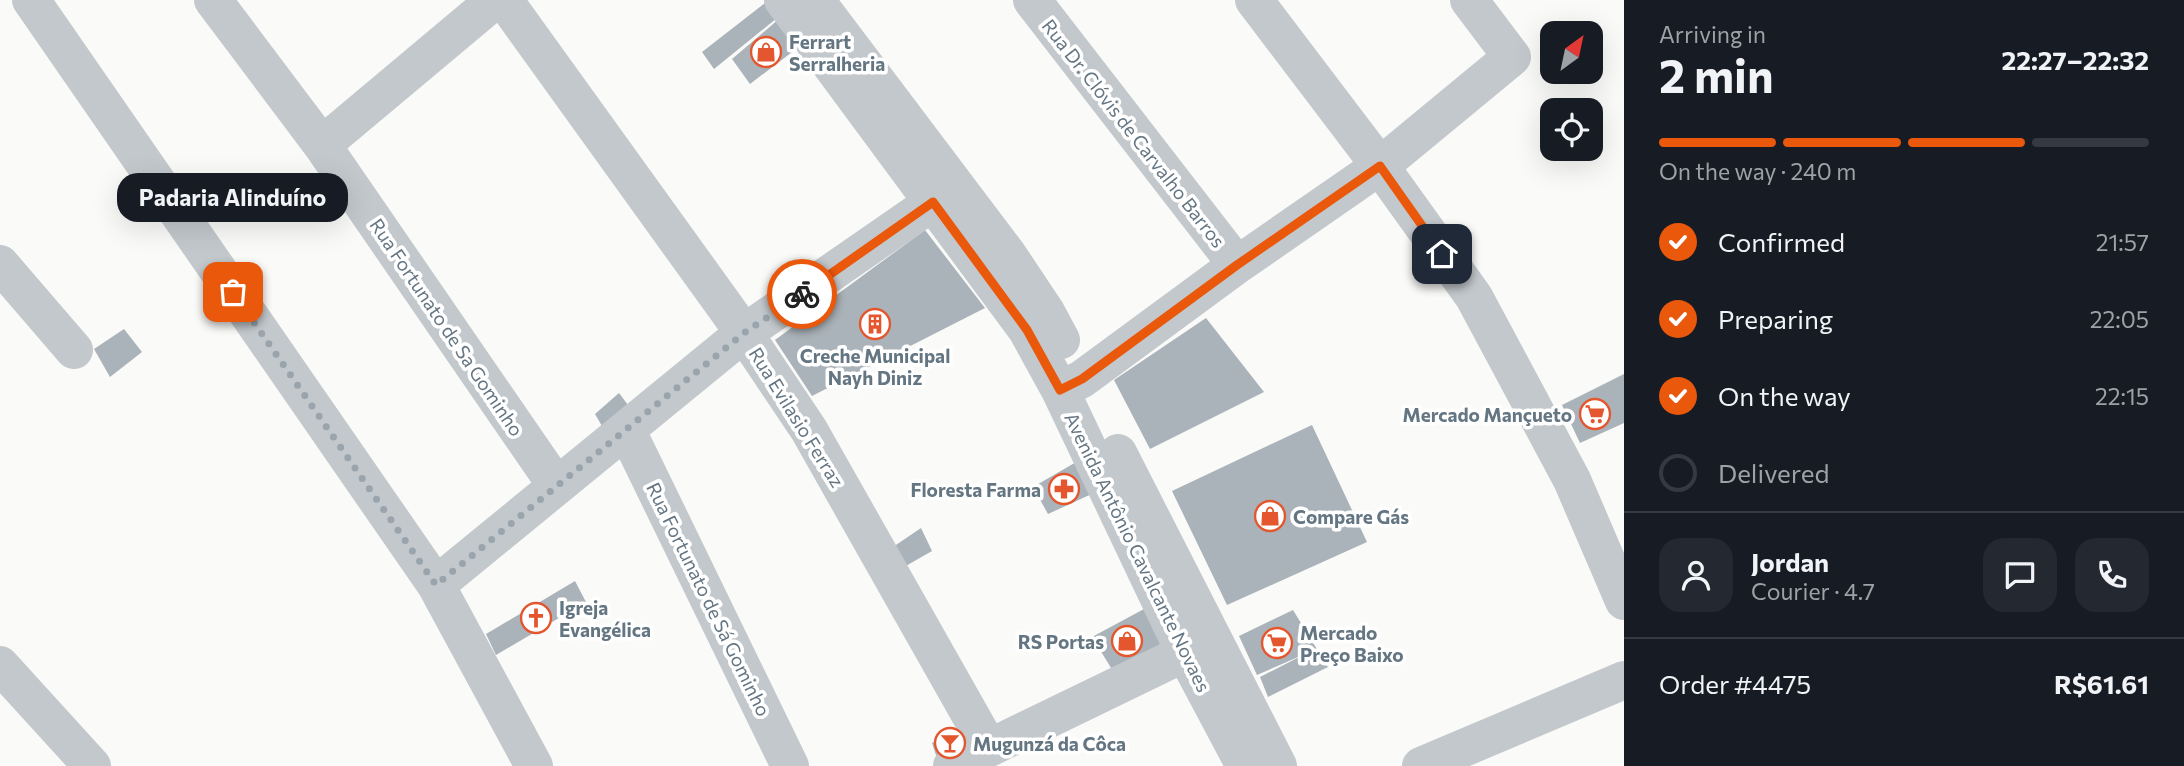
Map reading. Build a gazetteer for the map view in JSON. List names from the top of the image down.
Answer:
{
  "streets": {
    "street": [
      "Rua Dr. Clóvis de Carvalho Barros",
      "Rua Fortunato de Sa Gominho",
      "Rua Evilasio Ferraz",
      "Avenida Antônio Cavalcante Novaes",
      "Rua Fortunato de Sá Gominho"
    ]
  },
  "places": {
    "shop": ["Ferrart Serralheria", "Compare Gás", "RS Portas"],
    "other": ["Padaria Alinduíno"],
    "building": ["Creche Municipal Nayh Diniz"],
    "supermarket": ["Mercado Mançueto", "Mercado Preço Baixo"],
    "pharmacy": ["Floresta Farma"],
    "church": ["Igreja Evangélica"],
    "bar": ["Mugunzá da Côca"]
  },
  "north": "top right",
  "page": {
    "heading": ["2 min", "Arriving in", "22:27–22:32"],
    "panel": [
      "Jordan",
      "Courier · 4.7",
      "Order #4475",
      "R$61.61"
    ],
    "bar": "On the way · 240 m",
    "bubble": "Padaria Alinduíno",
    "list": [
      ["Confirmed", "21:57"],
      ["Preparing", "22:05"],
      ["On the way", "22:15"],
      "Delivered"
    ]
  }
}
